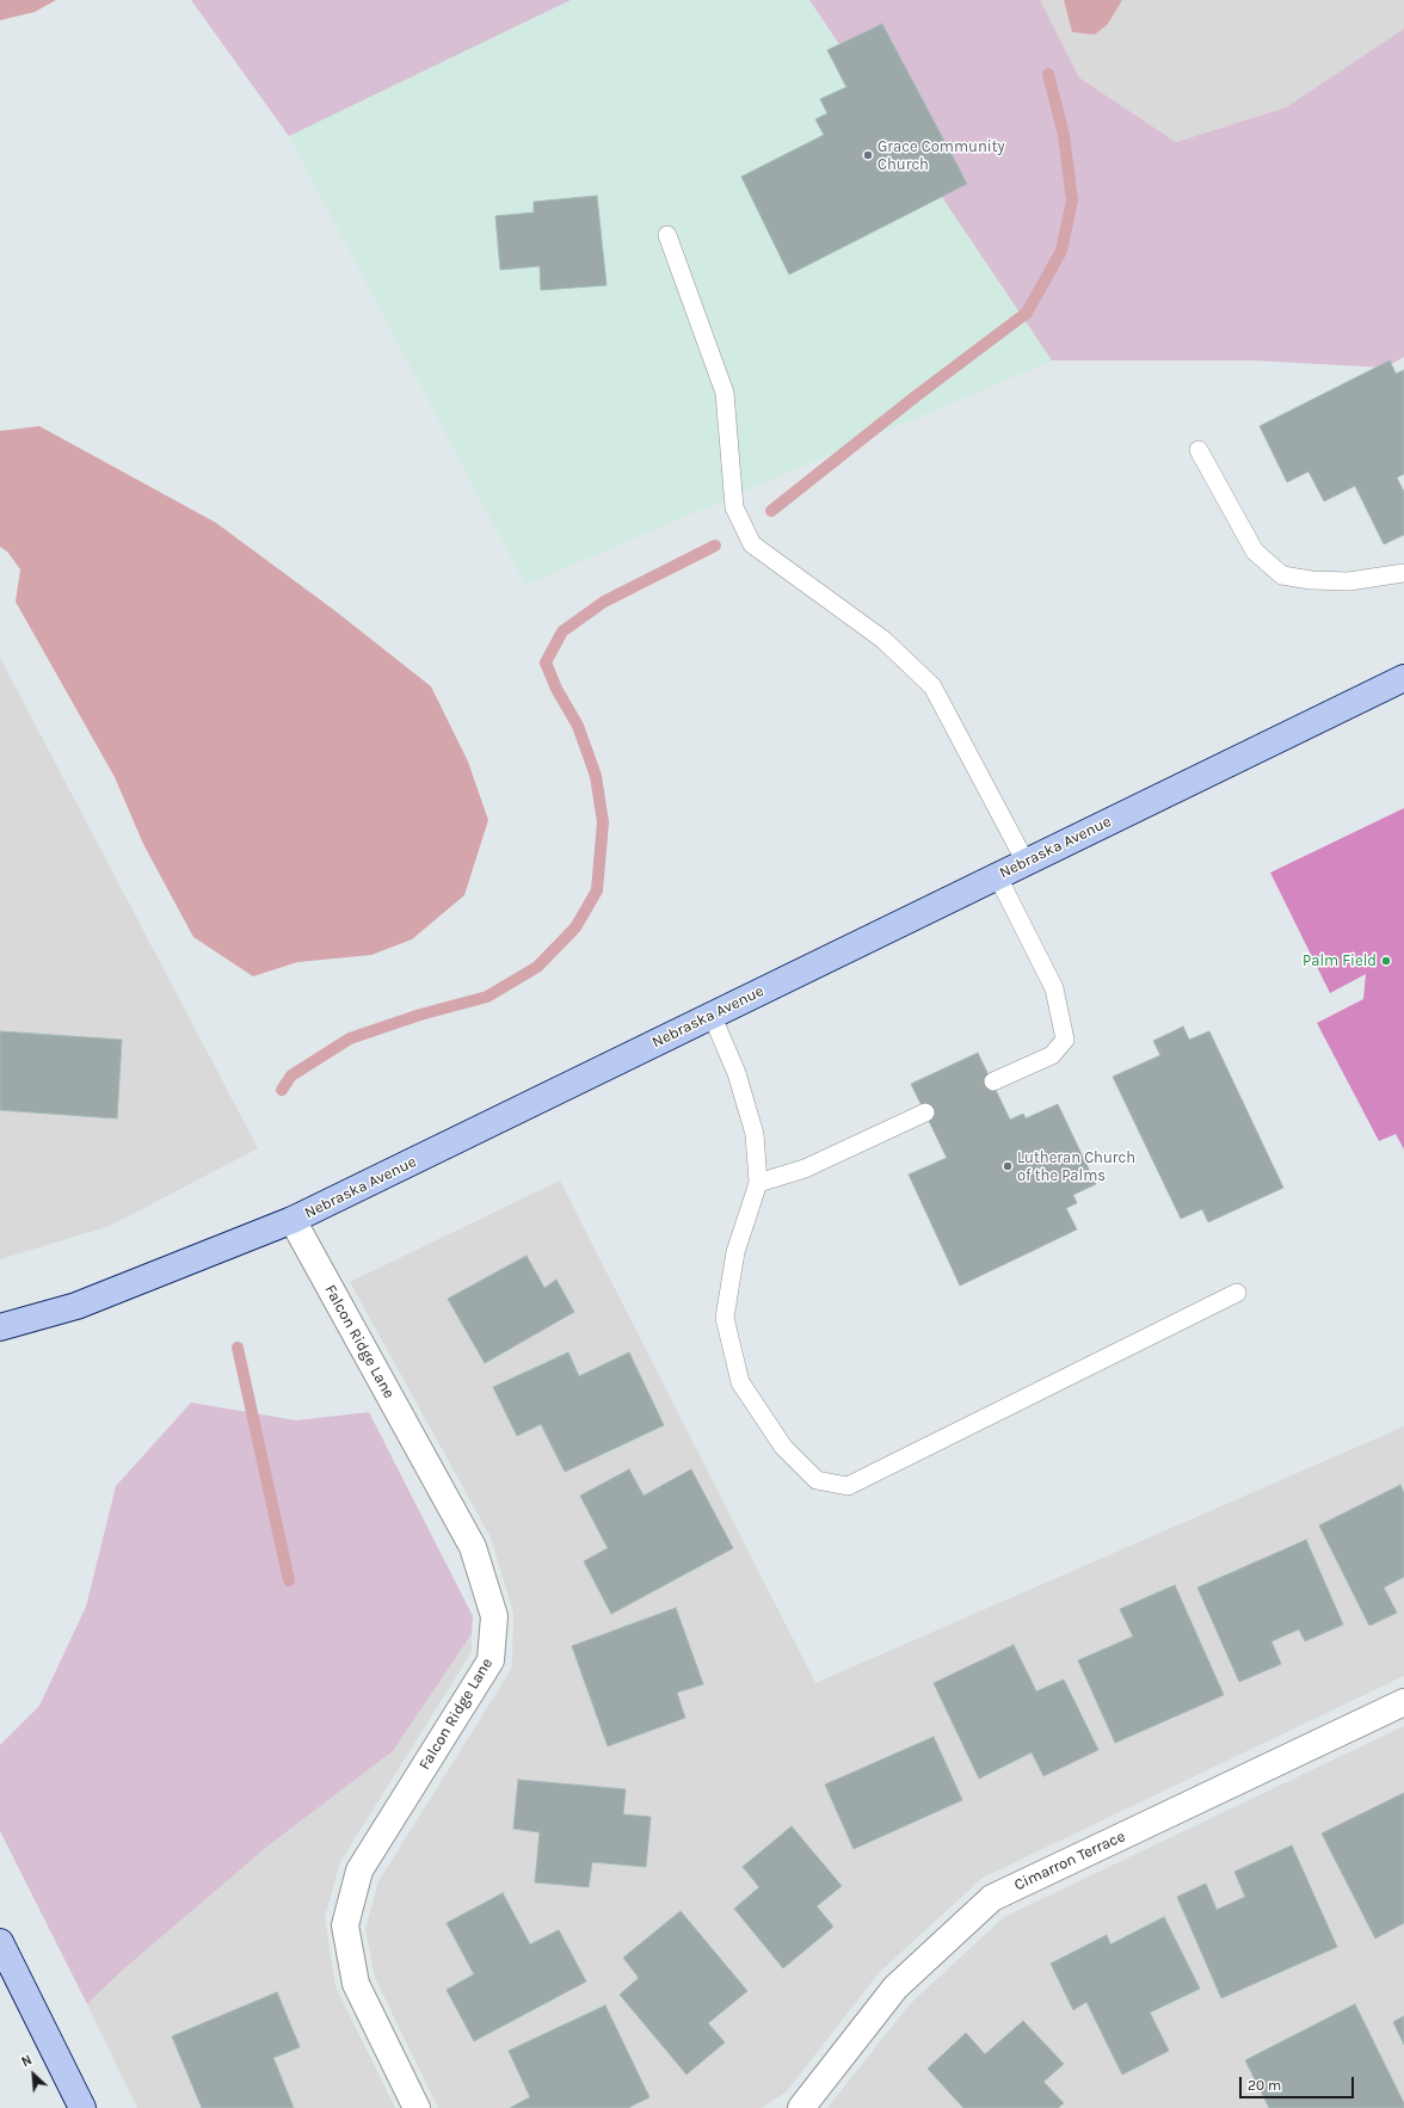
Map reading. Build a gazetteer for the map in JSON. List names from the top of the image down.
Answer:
{
  "streets": {
    "main road": ["Nebraska Avenue"],
    "street": ["Falcon Ridge Lane", "Cimarron Terrace"]
  },
  "crossings": [
    ["Nebraska Avenue", "Falcon Ridge Lane"]
  ],
  "places": ["Grace Community Church", "Palm Field", "Lutheran Church of the Palms"],
  "scale_bar": "20 m",
  "north": "top left"
}
